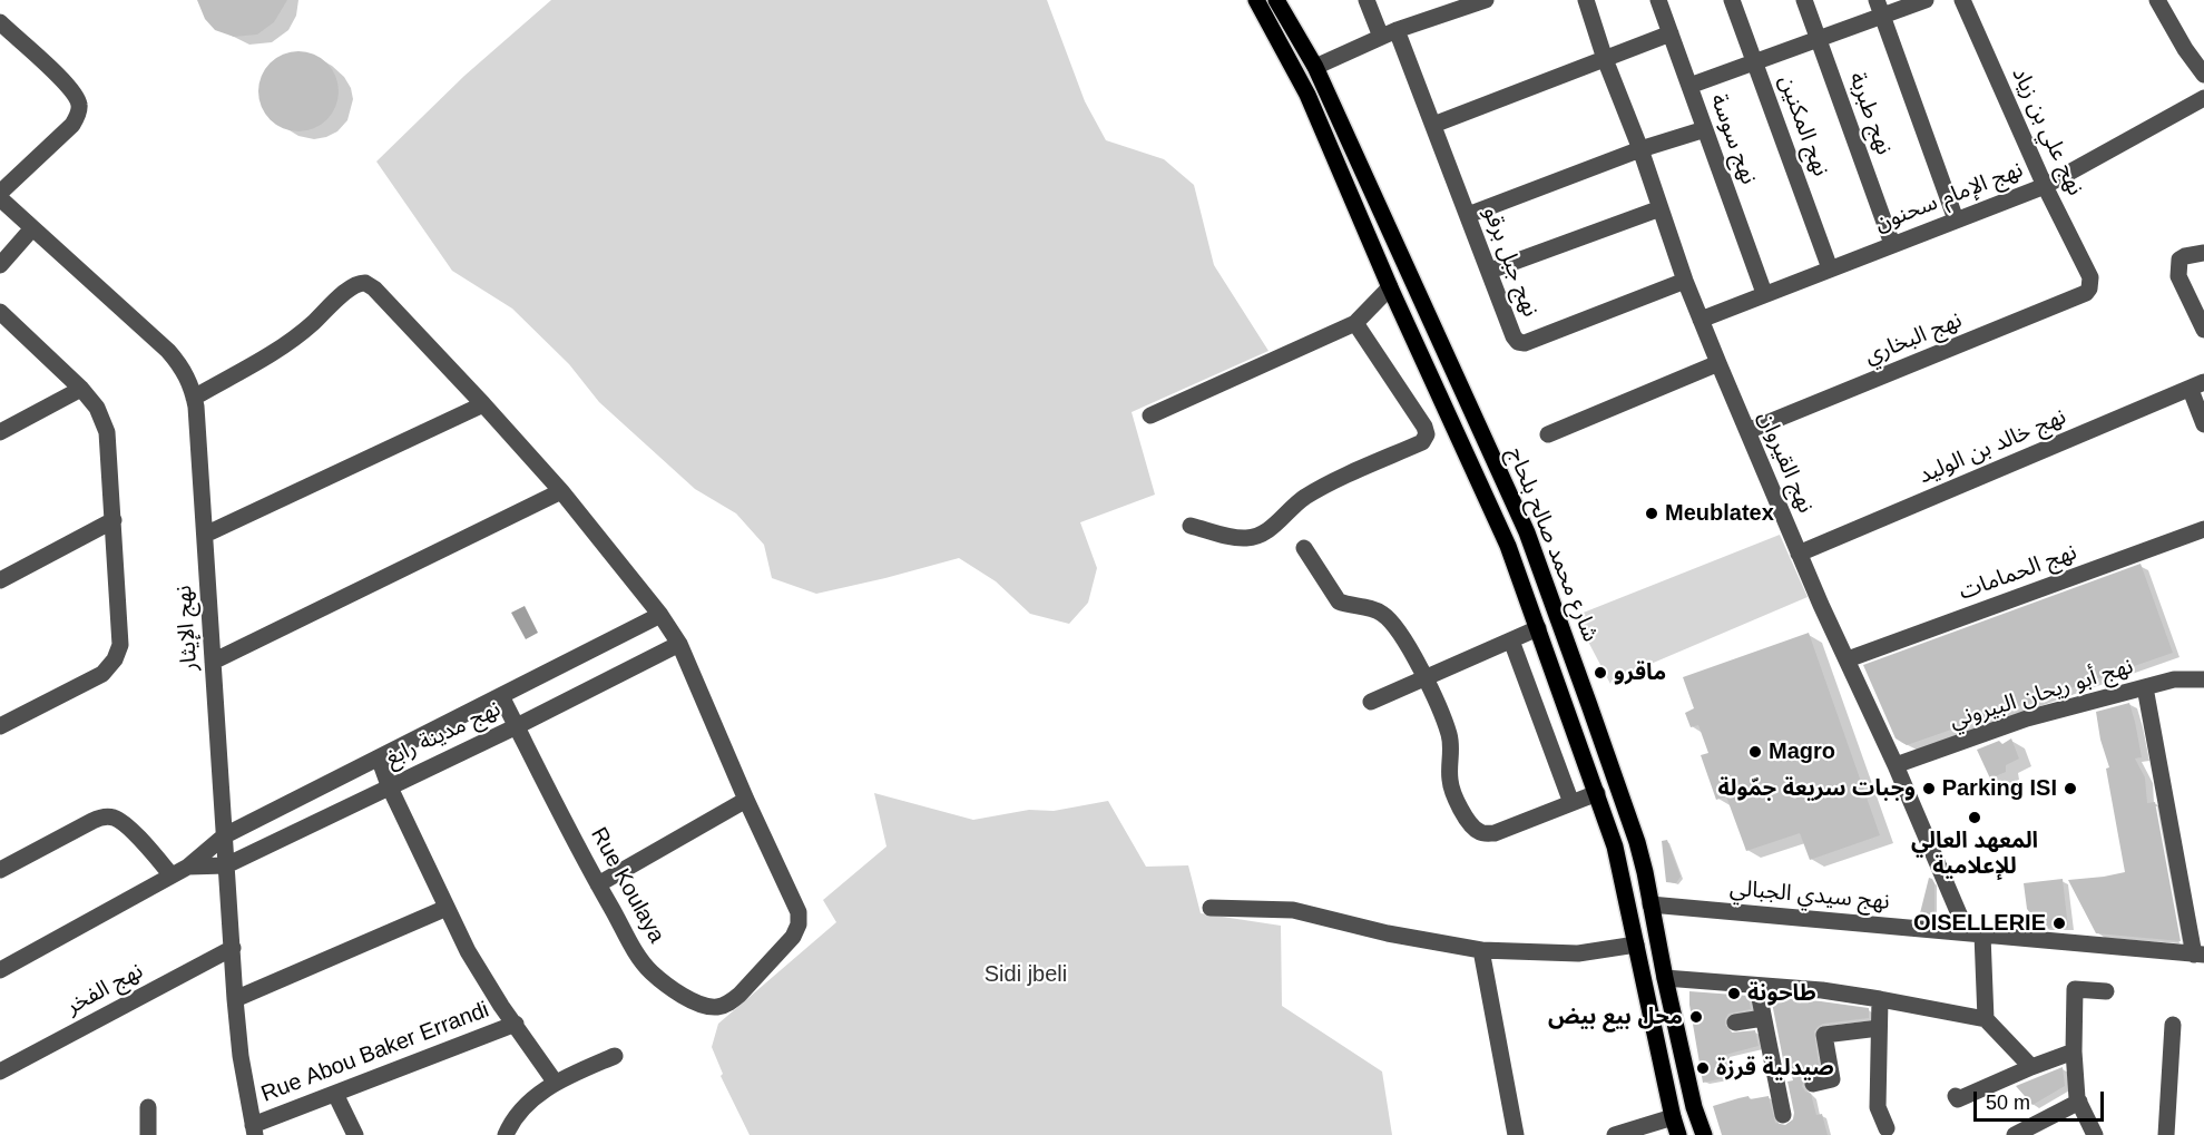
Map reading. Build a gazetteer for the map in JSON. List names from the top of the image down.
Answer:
{
  "streets": {
    "main road": ["شارع محمد صالح بلحاج"],
    "street": [
      "نهج طبربة",
      "نهج المكنين",
      "نهج علي بن زياد",
      "نهج سوسة",
      "نهج الإمام سحنون",
      "نهج جبل برقو",
      "نهج البخاري",
      "نهج خالد بن الوليد",
      "نهج القيروان",
      "نهج الحمامات",
      "نهج الإيثار",
      "نهج أبو ريحان البيروني",
      "نهج مدينة رابغ",
      "Rue Koulaya",
      "نهج سيدي الجبالي",
      "نهج الفخر",
      "Rue Abou Baker Errandi"
    ]
  },
  "crossings": [
    ["نهج طبربة", "نهج الإمام سحنون"],
    ["نهج المكنين", "نهج الإمام سحنون"],
    ["نهج علي بن زياد", "نهج الإمام سحنون"],
    ["نهج علي بن زياد", "نهج البخاري"],
    ["نهج سوسة", "نهج الإمام سحنون"],
    ["نهج الإمام سحنون", "نهج القيروان"],
    ["نهج جبل برقو", "نهج القيروان"],
    ["نهج البخاري", "نهج القيروان"],
    ["نهج خالد بن الوليد", "نهج القيروان"],
    ["نهج القيروان", "نهج الحمامات"],
    ["نهج القيروان", "نهج أبو ريحان البيروني"],
    ["نهج القيروان", "نهج سيدي الجبالي"],
    ["شارع محمد صالح بلحاج", "نهج سيدي الجبالي"],
    ["نهج الإيثار", "نهج مدينة رابغ"],
    ["نهج الإيثار", "Rue Koulaya"],
    ["نهج الإيثار", "نهج الفخر"],
    ["نهج الإيثار", "Rue Abou Baker Errandi"],
    ["نهج مدينة رابغ", "Rue Koulaya"]
  ],
  "parks": ["Sidi jbeli"],
  "places": [
    "Meublatex",
    "ماقرو",
    "Magro",
    "وجبات سريعة جمّولة",
    "Parking ISI",
    "المعهد العالي للإعلامية",
    "OISELLERIE",
    "طاحونة",
    "محل بيع بيض",
    "صيدلية قرزة"
  ],
  "scale_bar": "50 m"
}
